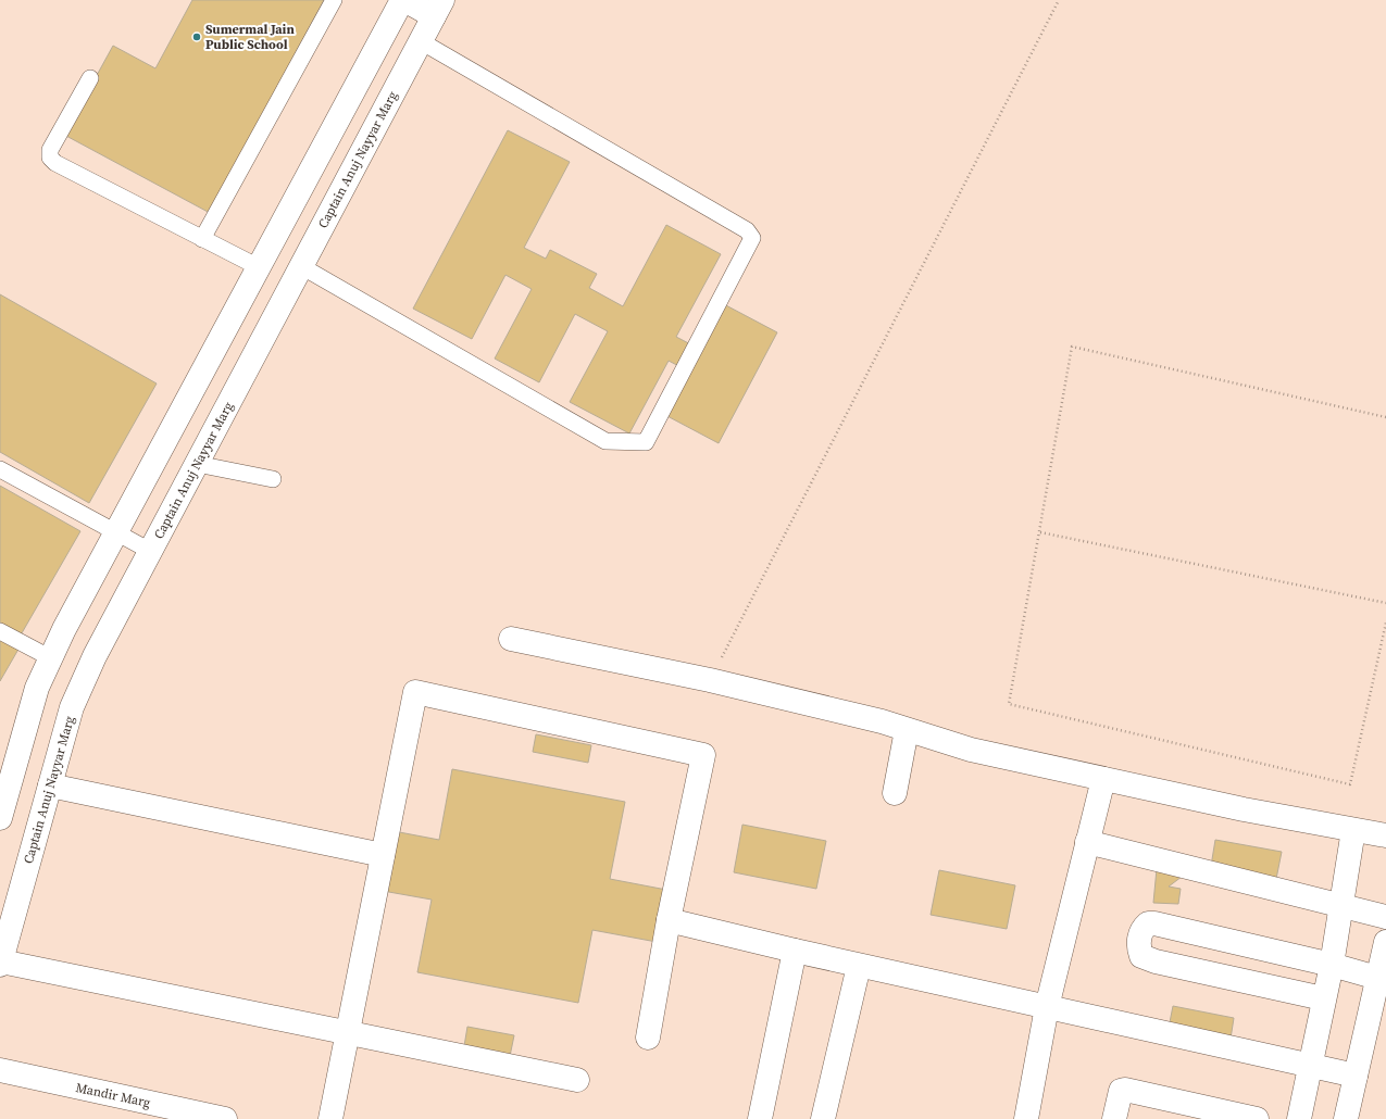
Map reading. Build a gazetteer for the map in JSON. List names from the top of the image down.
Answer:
{
  "streets": {
    "street": ["Captain Anuj Nayyar Marg", "Mandir Marg"]
  },
  "places": ["Sumermal Jain Public School"]
}
